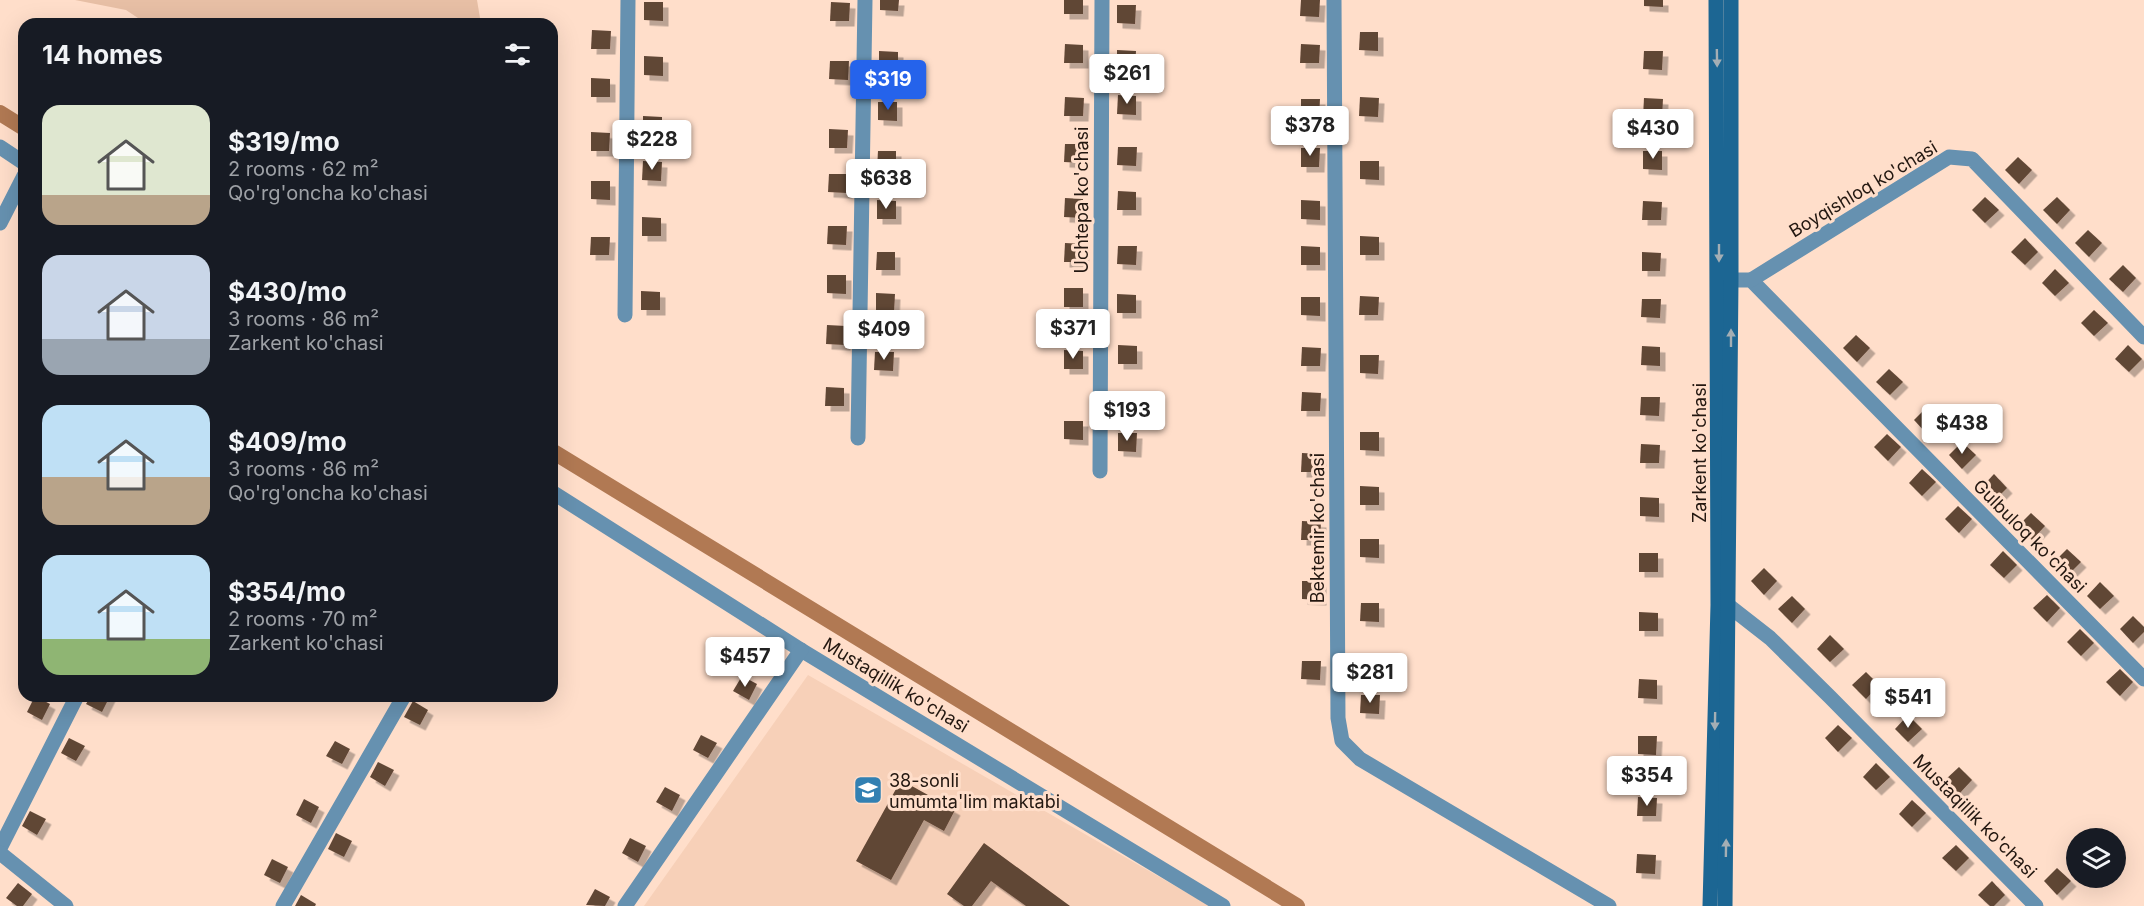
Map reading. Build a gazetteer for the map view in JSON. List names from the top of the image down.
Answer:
{
  "streets": {
    "main road": ["Zarkent ko'chasi"],
    "street": [
      "Boyqishloq ko'chasi",
      "Uchtepa ko'chasi",
      "Bektemir ko'chasi",
      "Gulbuloq ko'chasi",
      "Mustaqillik ko'chasi"
    ]
  },
  "crossings": [
    ["Boyqishloq ko'chasi", "Gulbuloq ko'chasi"],
    ["Zarkent ko'chasi", "Mustaqillik ko'chasi"]
  ],
  "places": {
    "school or university": ["38-sonli umumta'lim maktabi"]
  },
  "page": {
    "heading": "14 homes",
    "price": [
      "$261",
      "$319",
      "$378",
      "$430",
      "$228",
      "$638",
      "$371",
      "$409",
      "$193",
      "$438",
      "$457",
      "$281",
      "$541",
      "$354"
    ],
    "list": [
      {
        "name": "$319/mo",
        "note": "2 rooms · 62 m² · Qo'rg'oncha ko'chasi"
      },
      {
        "name": "$430/mo",
        "note": "3 rooms · 86 m² · Zarkent ko'chasi"
      },
      {
        "name": "$409/mo",
        "note": "3 rooms · 86 m² · Qo'rg'oncha ko'chasi"
      },
      {
        "name": "$354/mo",
        "note": "2 rooms · 70 m² · Zarkent ko'chasi"
      }
    ]
  }
}
